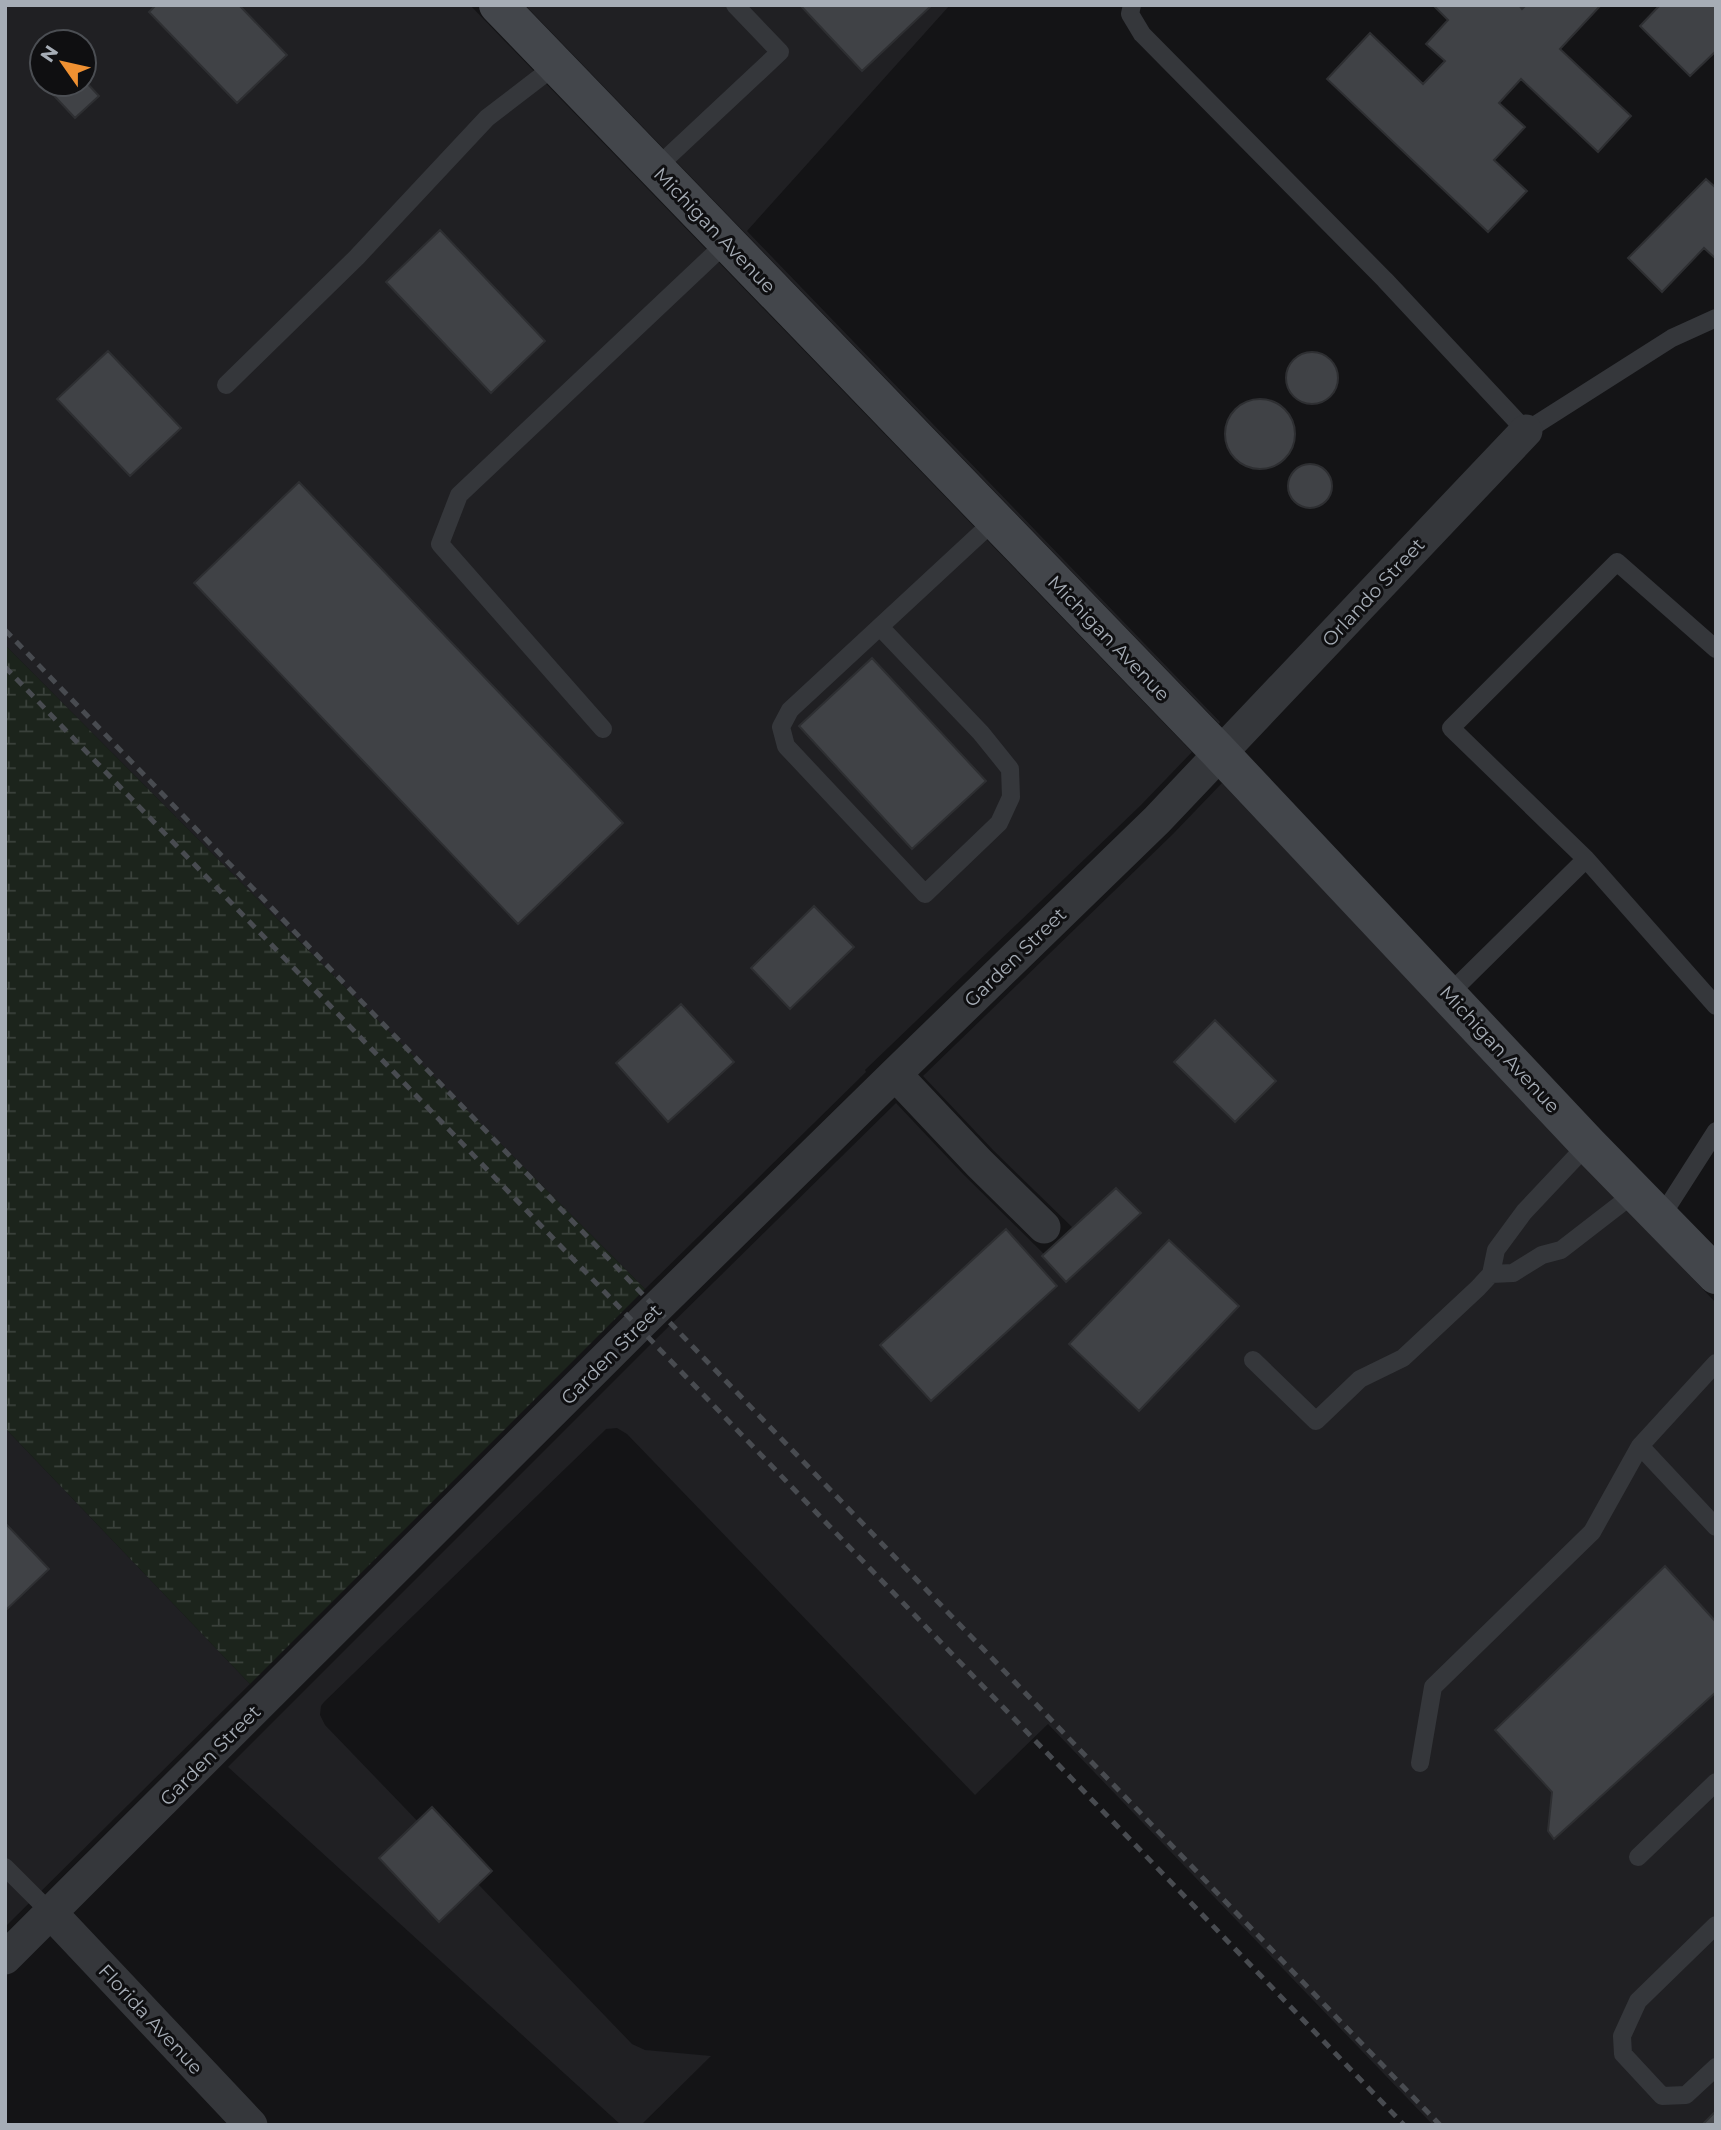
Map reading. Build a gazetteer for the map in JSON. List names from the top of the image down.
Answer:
{
  "streets": {
    "main road": ["Michigan Avenue"],
    "street": ["Orlando Street", "Garden Street", "Florida Avenue"]
  },
  "crossings": [
    ["Michigan Avenue", "Orlando Street"],
    ["Michigan Avenue", "Garden Street"],
    ["Orlando Street", "Garden Street"],
    ["Garden Street", "Florida Avenue"]
  ],
  "north": "top left"
}
